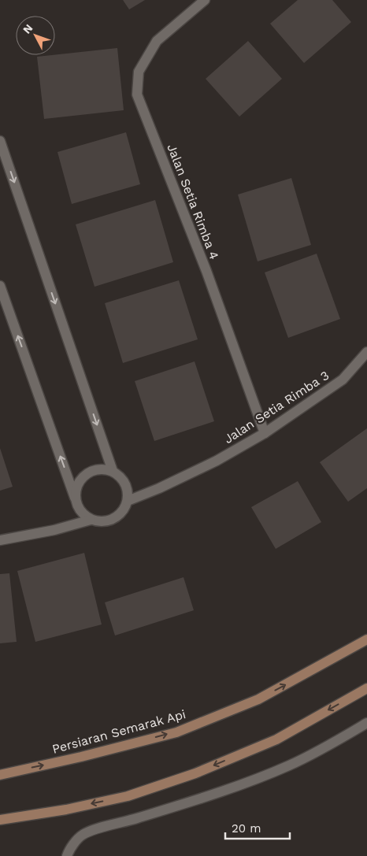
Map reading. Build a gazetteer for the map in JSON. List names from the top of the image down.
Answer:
{
  "streets": {
    "main road": ["Persiaran Semarak Api"],
    "street": ["Jalan Setia Rimba 4", "Jalan Setia Rimba 3"]
  },
  "crossings": [
    ["Jalan Setia Rimba 4", "Jalan Setia Rimba 3"]
  ],
  "scale_bar": "20 m",
  "north": "top left"
}
